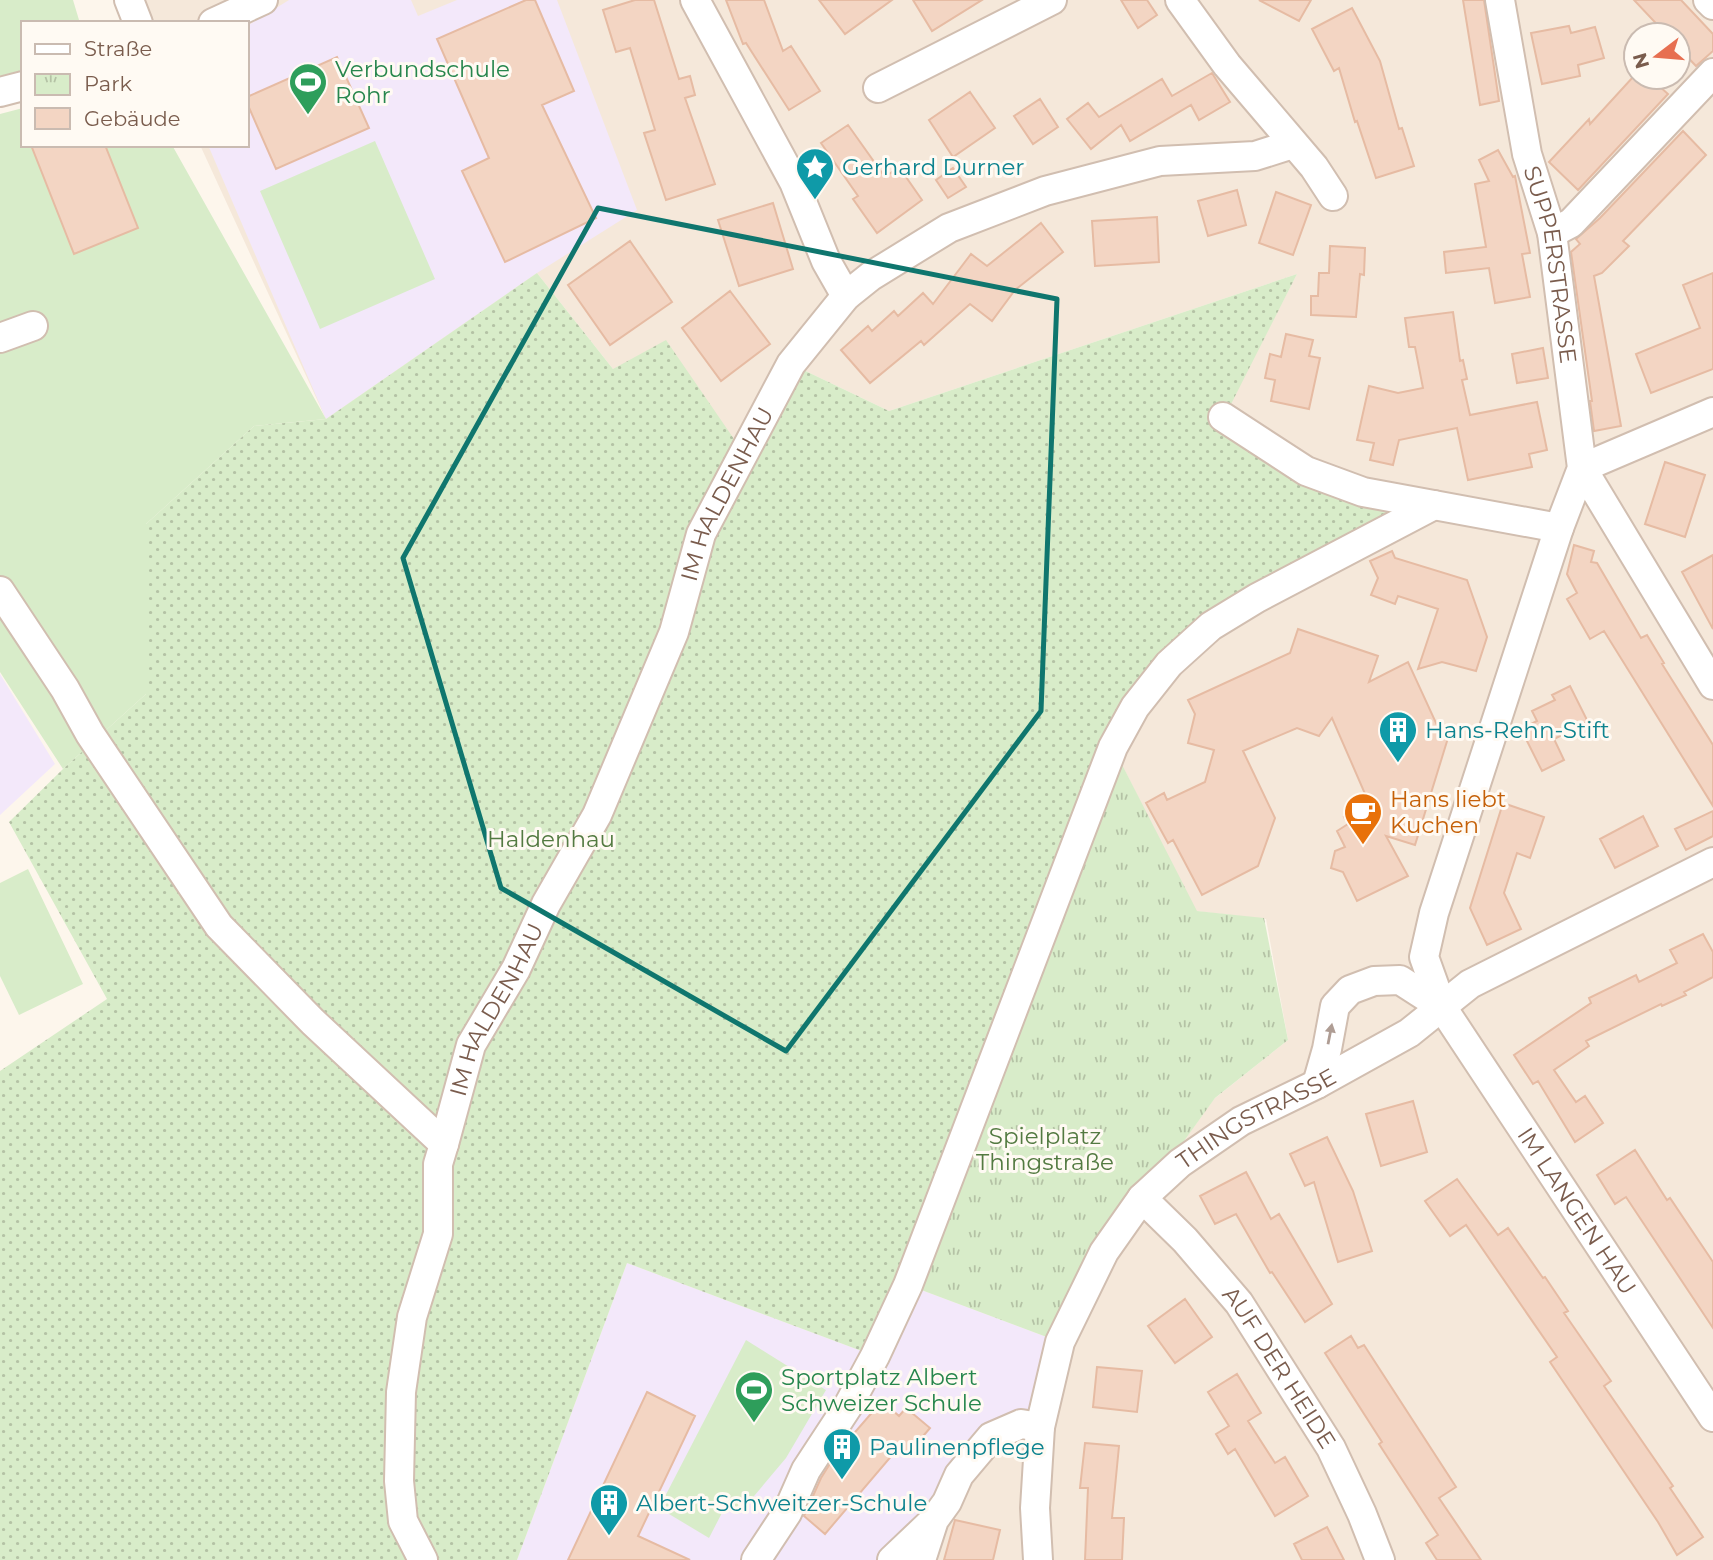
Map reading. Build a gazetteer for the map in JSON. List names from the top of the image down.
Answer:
{
  "streets": {
    "street": [
      "SUPPERSTRASSE",
      "IM HALDENHAU",
      "THINGSTRASSE",
      "IM LANGEN HAU",
      "AUF DER HEIDE"
    ]
  },
  "crossings": [
    ["SUPPERSTRASSE", "THINGSTRASSE"],
    ["SUPPERSTRASSE", "IM LANGEN HAU"],
    ["THINGSTRASSE", "IM LANGEN HAU"],
    ["THINGSTRASSE", "AUF DER HEIDE"]
  ],
  "parks": ["Haldenhau", "Spielplatz Thingstraße"],
  "places": {
    "sports": ["Verbundschule Rohr", "Sportplatz Albert Schweizer Schule"],
    "place": ["Gerhard Durner"],
    "building": ["Hans-Rehn-Stift", "Paulinenpflege", "Albert-Schweitzer-Schule"],
    "cafe": ["Hans liebt Kuchen"]
  },
  "legend": ["Straße", "Park", "Gebäude"],
  "north": "left"
}
